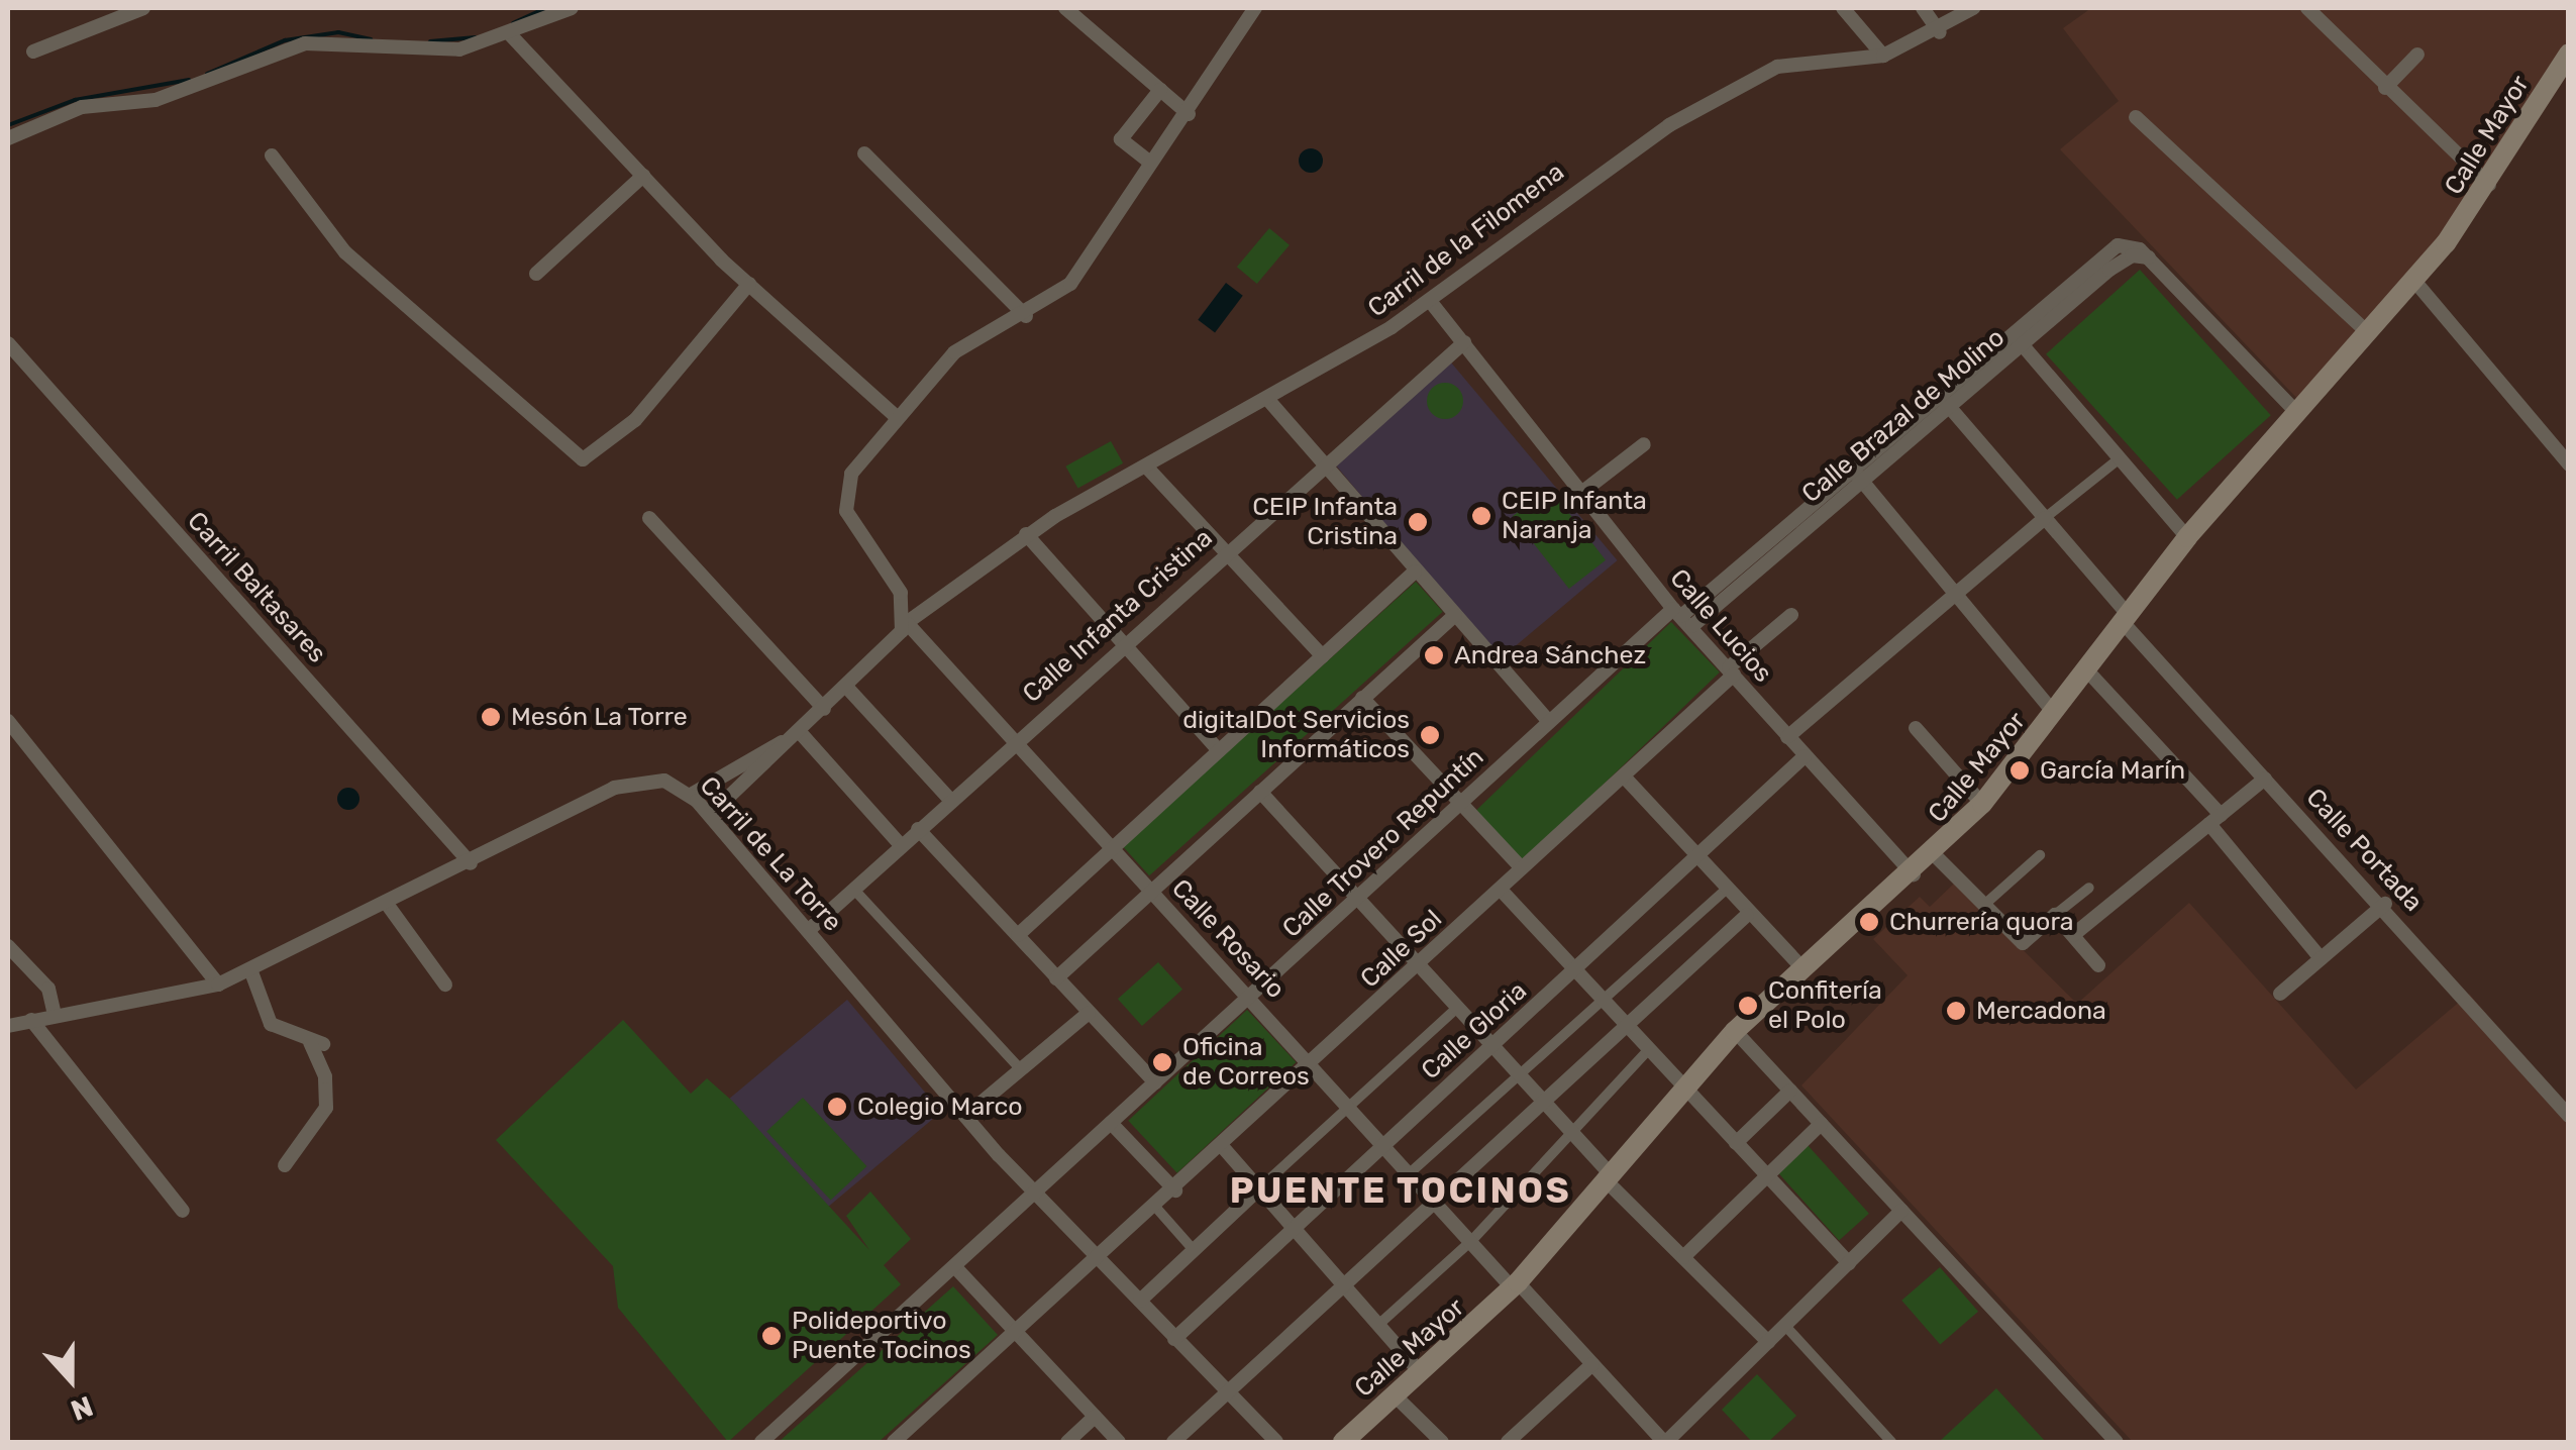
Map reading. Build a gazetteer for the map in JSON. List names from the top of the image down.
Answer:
{
  "streets": {
    "main road": ["Calle Mayor"],
    "street": [
      "Carril de la Filomena",
      "Carril Baltasares",
      "Calle Infanta Cristina",
      "Calle Lucios",
      "Calle Trovero Repuntín",
      "Calle Portada",
      "Carril de La Torre",
      "Calle Rosario",
      "Calle Sol",
      "Calle Gloria"
    ]
  },
  "crossings": [
    ["Calle Mayor", "Calle Lucios"],
    ["Calle Mayor", "Calle Trovero Repuntín"],
    ["Calle Mayor", "Calle Portada"],
    ["Calle Mayor", "Calle Rosario"],
    ["Carril de la Filomena", "Calle Lucios"],
    ["Carril de la Filomena", "Calle Rosario"],
    ["Carril Baltasares", "Carril de La Torre"],
    ["Calle Infanta Cristina", "Calle Lucios"],
    ["Calle Infanta Cristina", "Carril de La Torre"],
    ["Calle Infanta Cristina", "Calle Rosario"],
    ["Calle Lucios", "Calle Trovero Repuntín"],
    ["Calle Lucios", "Calle Sol"],
    ["Calle Lucios", "Calle Gloria"],
    ["Calle Trovero Repuntín", "Calle Portada"],
    ["Calle Trovero Repuntín", "Carril de La Torre"],
    ["Calle Trovero Repuntín", "Calle Rosario"],
    ["Carril de La Torre", "Calle Sol"],
    ["Carril de La Torre", "Calle Gloria"],
    ["Calle Rosario", "Calle Sol"],
    ["Calle Rosario", "Calle Gloria"]
  ],
  "districts": ["PUENTE TOCINOS"],
  "places": [
    "CEIP Infanta Naranja",
    "CEIP Infanta Cristina",
    "Andrea Sánchez",
    "Mesón La Torre",
    "digitalDot Servicios Informáticos",
    "García Marín",
    "Churrería quora",
    "Confitería el Polo",
    "Mercadona",
    "Oficina de Correos",
    "Colegio Marco",
    "Polideportivo Puente Tocinos"
  ],
  "north": "bottom"
}
